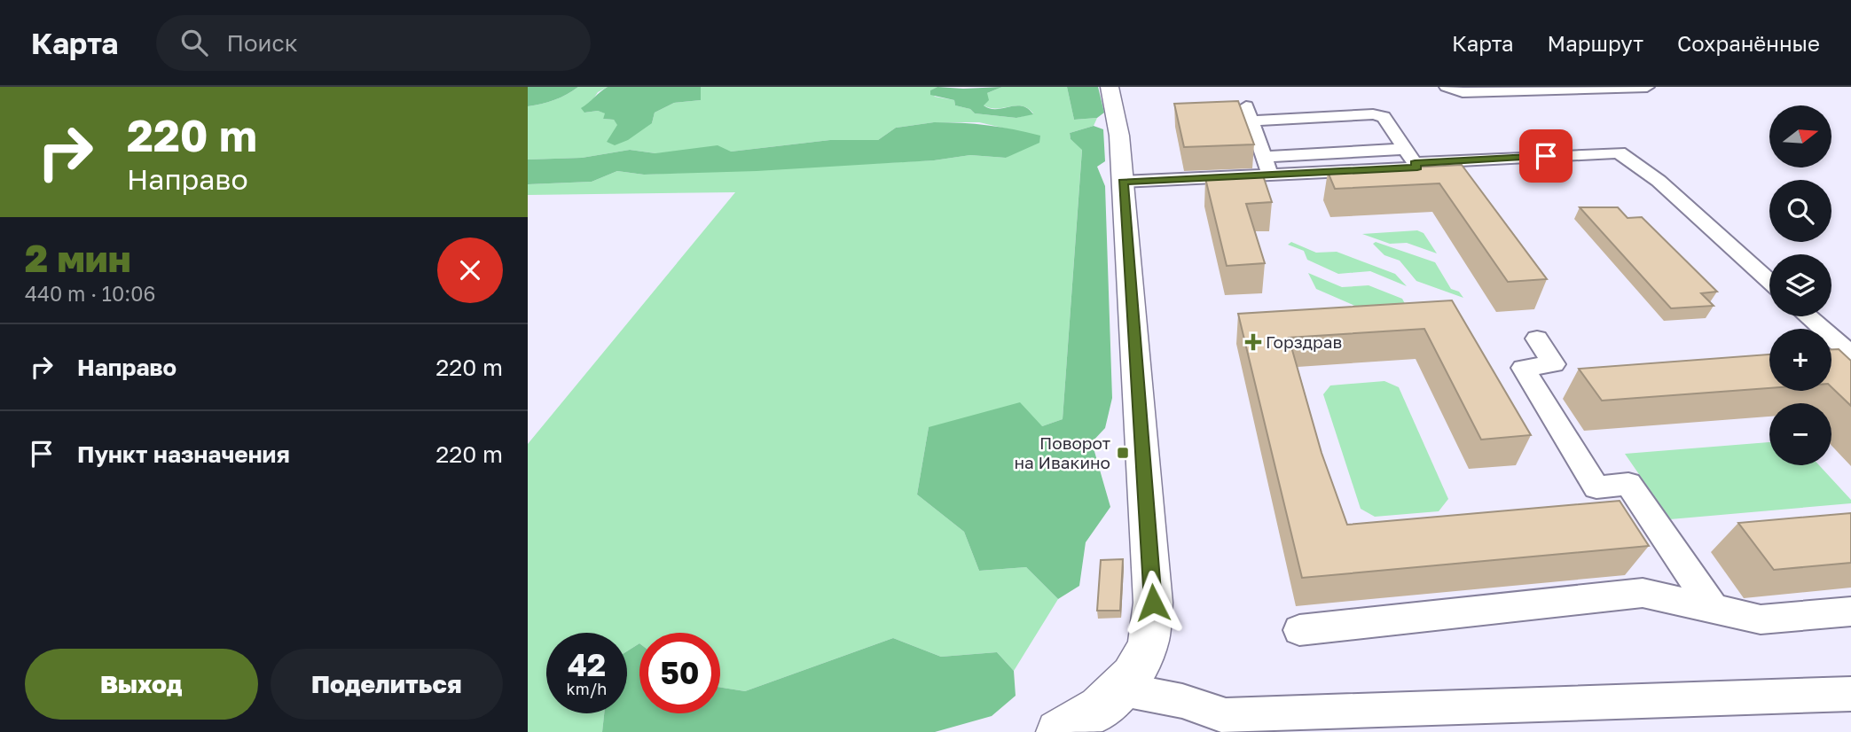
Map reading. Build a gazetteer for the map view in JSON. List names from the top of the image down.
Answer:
{
  "places": {
    "health": ["Горздрав"],
    "transit": ["Поворот на Ивакино"]
  },
  "north": "right",
  "page": {
    "header": "Карта",
    "search": "Поиск",
    "nav": ["Карта", "Маршрут", "Сохранённые"],
    "turn": ["220 m", "Направо"],
    "map_buttons": ["+", "−"],
    "heading": ["2 мин", "440 m · 10:06"],
    "list": [
      {
        "name": "Направо",
        "value": "220 m"
      },
      {
        "name": "Пункт назначения",
        "value": "220 m"
      }
    ],
    "speed": "42 km/h",
    "limit": "50",
    "buttons": ["Выход", "Поделиться"]
  }
}
